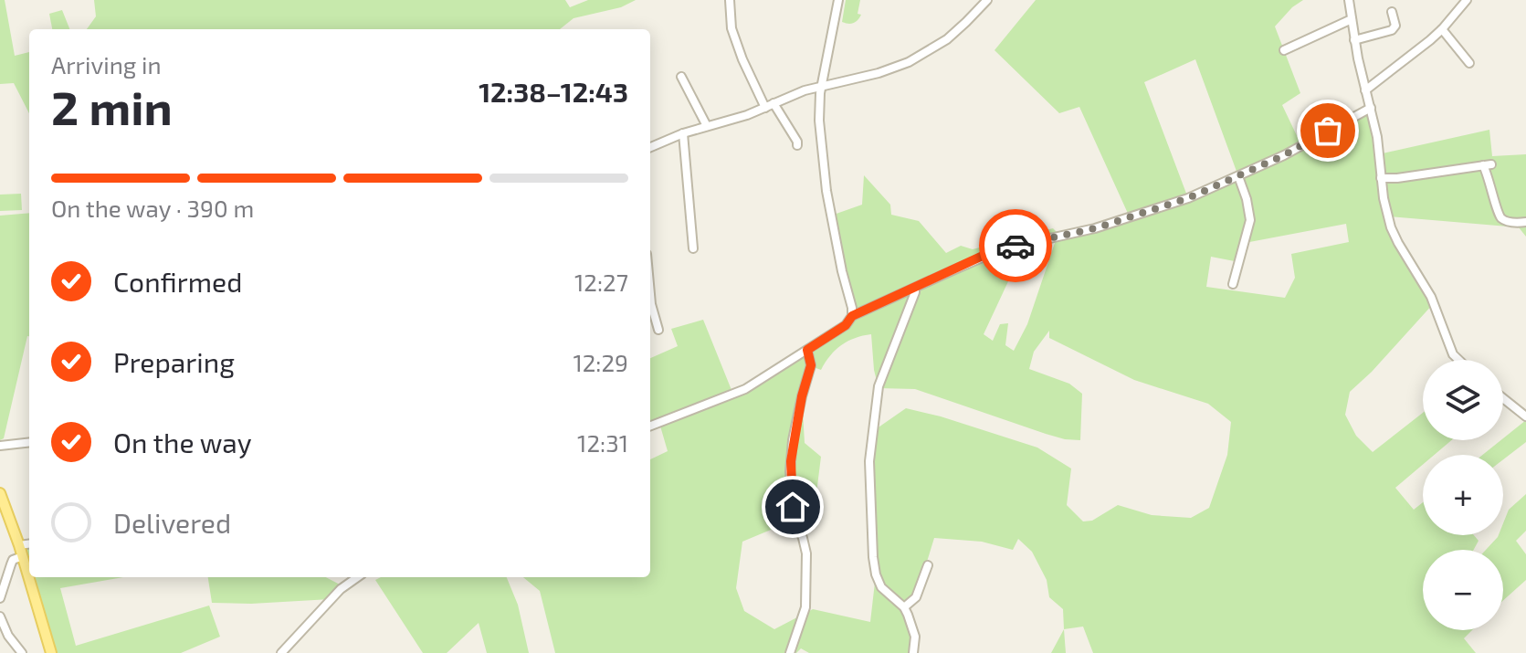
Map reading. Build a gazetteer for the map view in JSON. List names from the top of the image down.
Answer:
{
  "page": {
    "heading": ["2 min", "Arriving in", "12:38–12:43"],
    "bar": "On the way · 390 m",
    "list": [
      ["Confirmed", "12:27"],
      ["Preparing", "12:29"],
      ["On the way", "12:31"],
      "Delivered"
    ],
    "map_buttons": ["+", "−"]
  }
}
